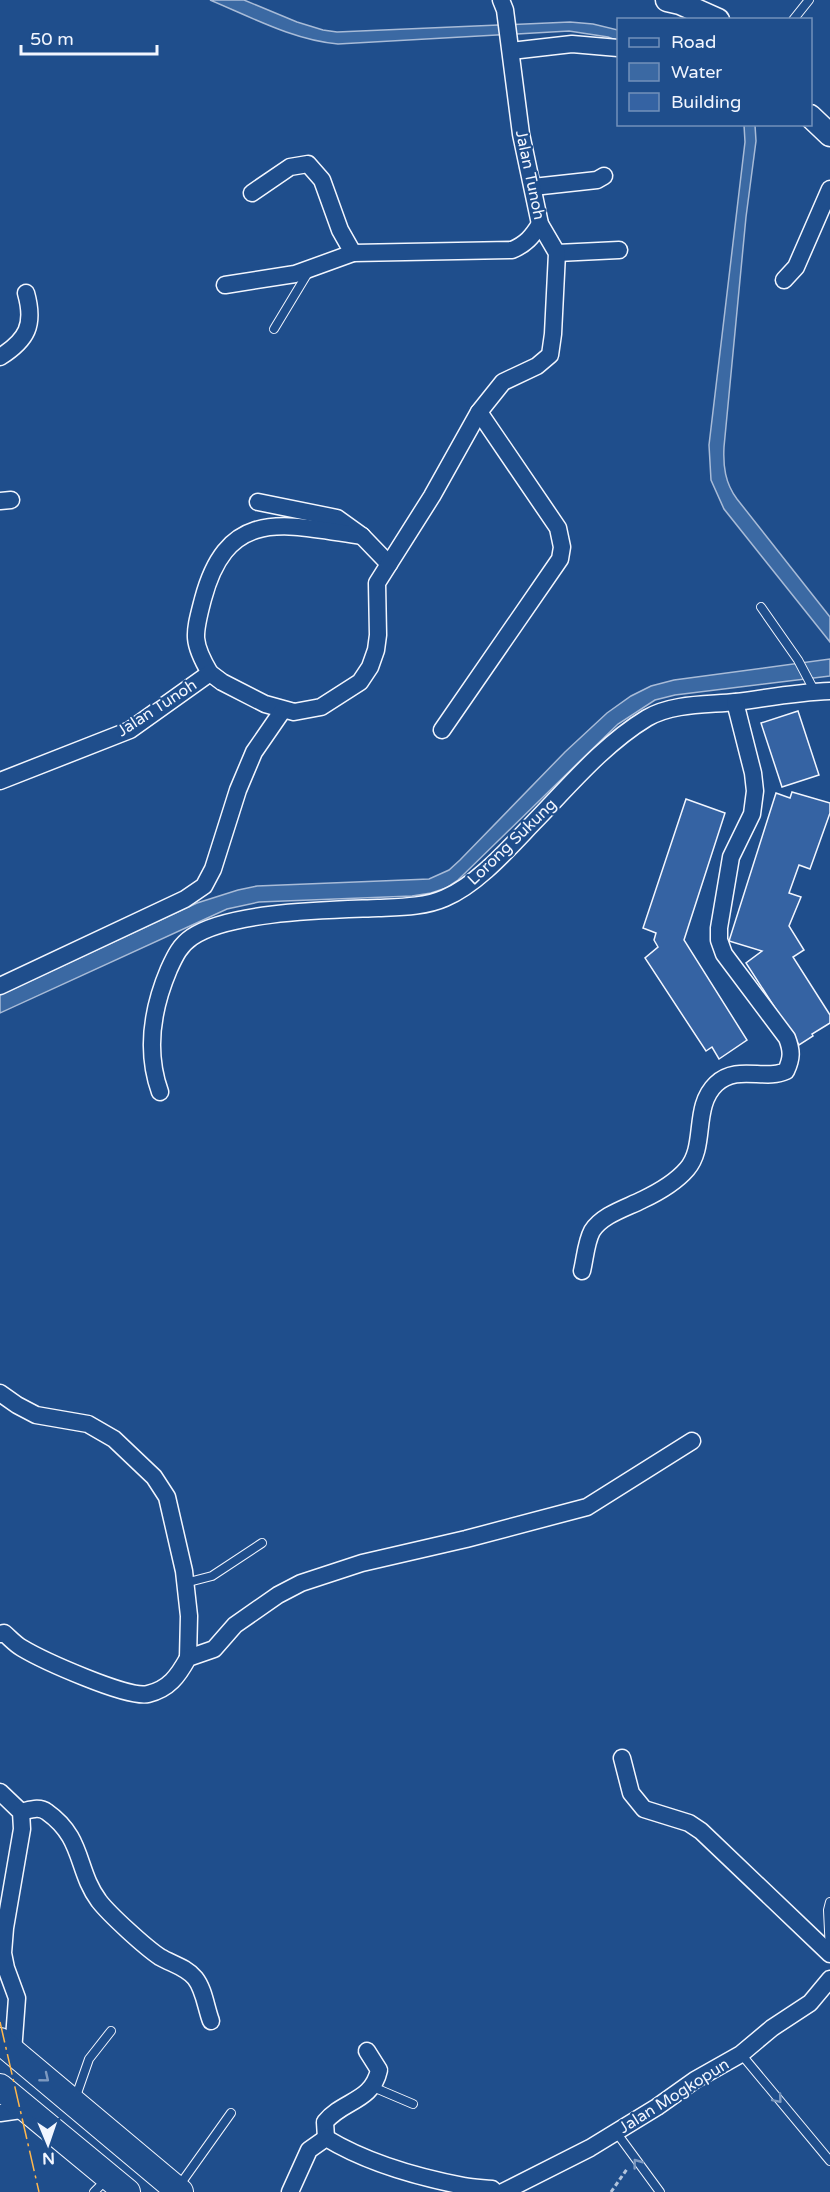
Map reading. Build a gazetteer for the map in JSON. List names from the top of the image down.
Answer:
{
  "streets": {
    "street": ["Jalan Tunoh", "Lorong Sukung", "Jalan Mogkopun"]
  },
  "legend": ["Road", "Water", "Building"],
  "scale_bar": "50 m",
  "north": "bottom"
}
